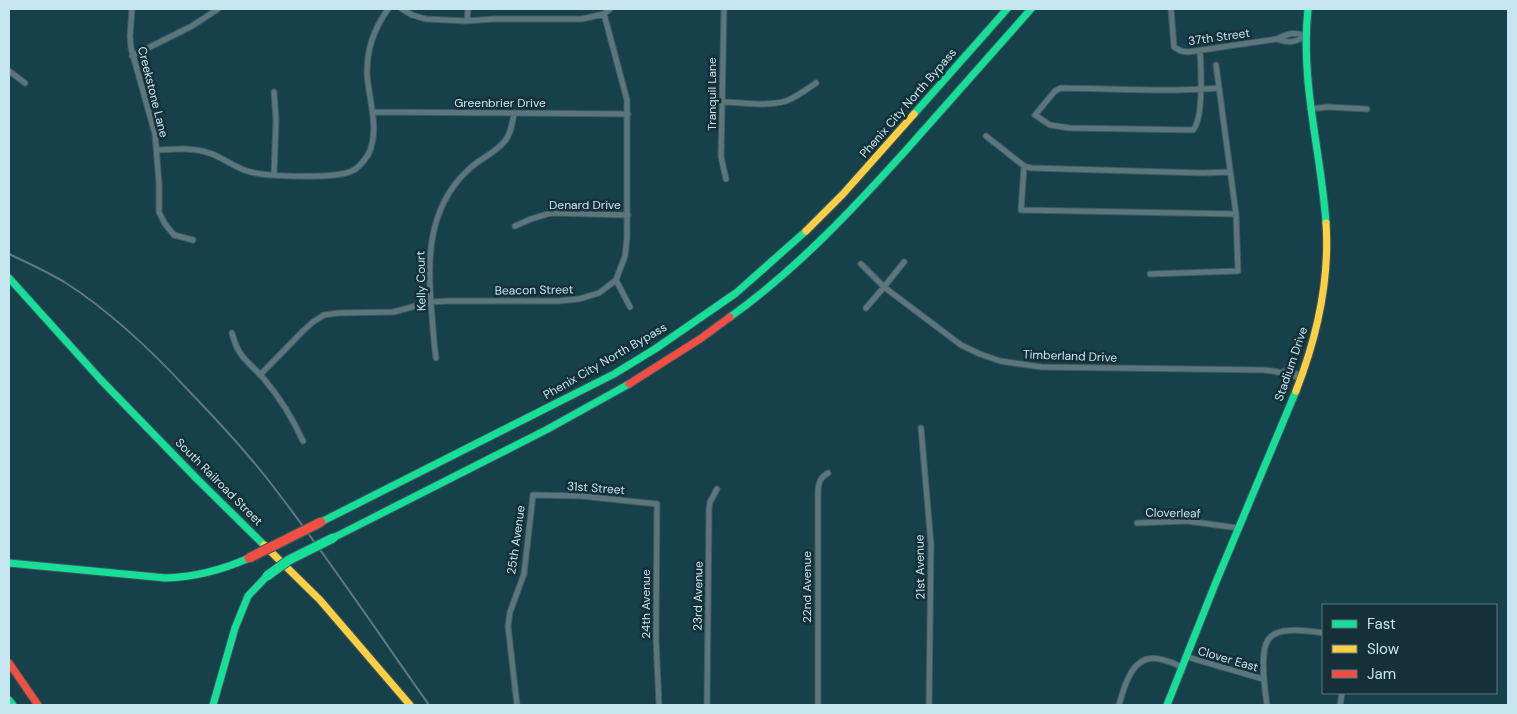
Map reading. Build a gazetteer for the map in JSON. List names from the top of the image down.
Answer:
{
  "streets": {
    "main road": ["Phenix City North Bypass", "Stadium Drive", "South Railroad Street"],
    "street": [
      "37th Street",
      "Creekstone Lane",
      "Tranquil Lane",
      "Greenbrier Drive",
      "Denard Drive",
      "Kelly Court",
      "Beacon Street",
      "Timberland Drive",
      "31st Street",
      "Cloverleaf",
      "25th Avenue",
      "21st Avenue",
      "22nd Avenue",
      "23rd Avenue",
      "24th Avenue",
      "Clover East"
    ]
  },
  "crossings": [
    ["37th Street", "Stadium Drive"],
    ["Greenbrier Drive", "Kelly Court"],
    ["Kelly Court", "Beacon Street"],
    ["Timberland Drive", "Stadium Drive"],
    ["Stadium Drive", "Cloverleaf"],
    ["Stadium Drive", "Clover East"],
    ["31st Street", "25th Avenue"],
    ["31st Street", "24th Avenue"]
  ],
  "legend": ["Fast", "Slow", "Jam"]
}
